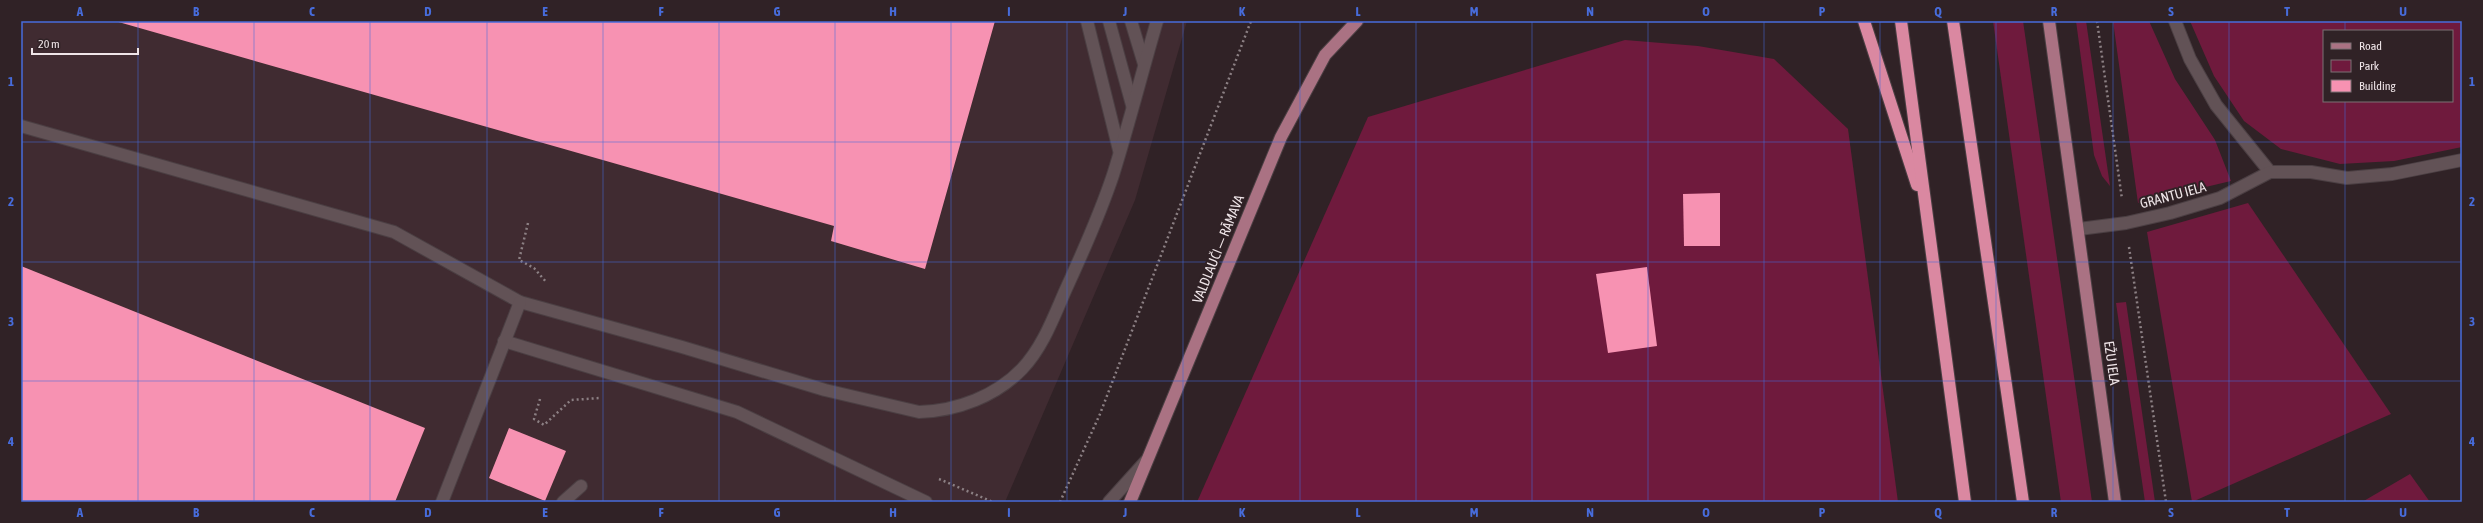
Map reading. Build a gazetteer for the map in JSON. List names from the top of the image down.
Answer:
{
  "streets": {
    "main road": ["VALDLAUČI — RĀMAVA", "EŽU IELA"],
    "street": ["GRANTU IELA"]
  },
  "crossings": [
    ["GRANTU IELA", "EŽU IELA"]
  ],
  "legend": ["Road", "Park", "Building"],
  "scale_bar": "20 m",
  "grid": {
    "columns": [
      "A",
      "B",
      "C",
      "D",
      "E",
      "F",
      "G",
      "H",
      "I",
      "J",
      "K",
      "L",
      "M",
      "N",
      "O",
      "P",
      "Q",
      "R",
      "S",
      "T",
      "U"
    ],
    "rows": [
      "1",
      "2",
      "3",
      "4"
    ]
  }
}
